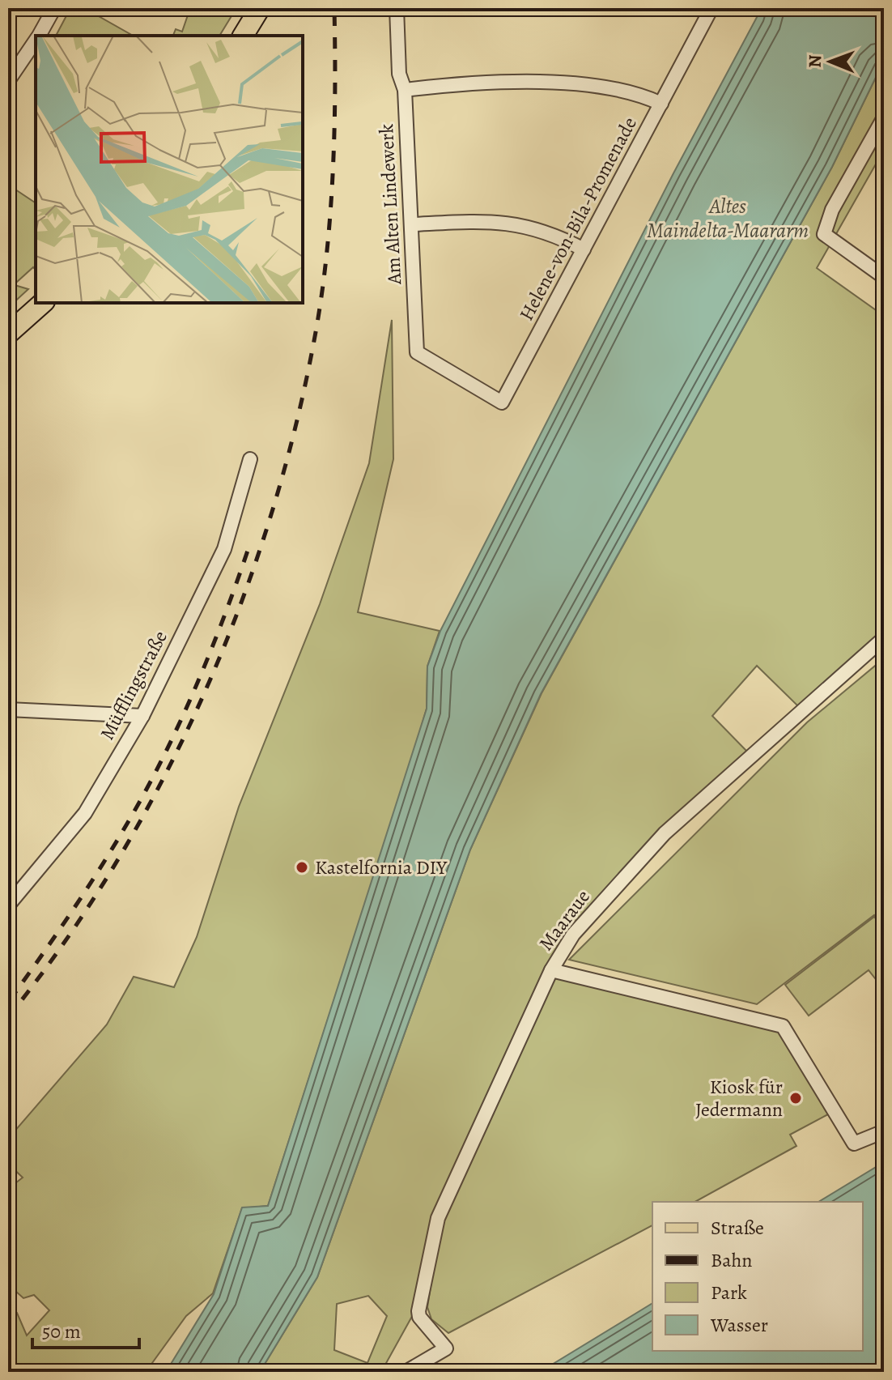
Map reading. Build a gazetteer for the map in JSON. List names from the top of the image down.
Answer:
{
  "streets": {
    "street": [
      "Am Alten Lindewerk",
      "Helene-von-Bila-Promenade",
      "Müfflingstraße",
      "Maaraue"
    ]
  },
  "crossings": [
    ["Am Alten Lindewerk", "Helene-von-Bila-Promenade"]
  ],
  "water": ["Altes Maindelta-Maararm"],
  "places": ["Kastelfornia DIY", "Kiosk für Jedermann"],
  "legend": [
    "Straße",
    "Bahn",
    "Park",
    "Wasser"
  ],
  "scale_bar": "50 m",
  "north": "left"
}
